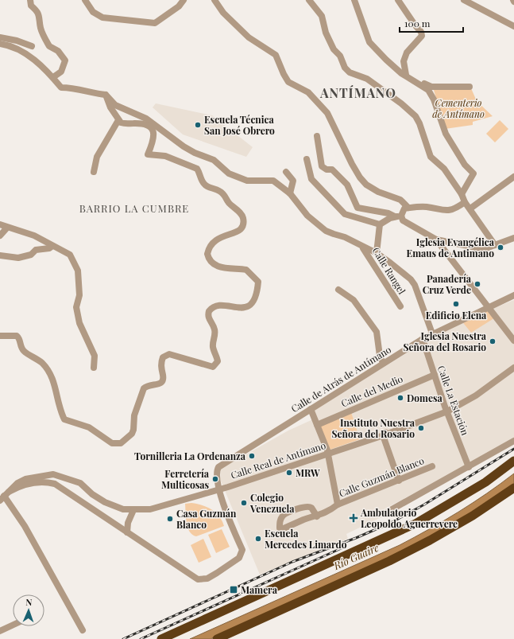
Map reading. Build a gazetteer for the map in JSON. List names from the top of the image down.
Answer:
{
  "streets": {
    "street": [
      "Calle Rangel",
      "Calle de Atrás de Antímano",
      "Calle del Medio",
      "Calle La Estación",
      "Calle Real de Antímano",
      "Calle Guzmán Blanco"
    ]
  },
  "crossings": [
    ["Calle de Atrás de Antímano", "Calle La Estación"],
    ["Calle de Atrás de Antímano", "Calle Real de Antímano"],
    ["Calle del Medio", "Calle La Estación"],
    ["Calle La Estación", "Calle Real de Antímano"]
  ],
  "districts": ["ANTÍMANO", "BARRIO LA CUMBRE"],
  "water": ["Río Guaire"],
  "parks": ["Cementerio de Antímano"],
  "places": {
    "other": [
      "Escuela Técnica San José Obrero",
      "Iglesia Evangélica Emaus de Antimano",
      "Panadería Cruz Verde",
      "Edificio Elena",
      "Iglesia Nuestra Señora del Rosario",
      "Domesa",
      "Instituto Nuestra Señora del Rosario",
      "Tornilleria La Ordenanza",
      "MRW",
      "Ferretería Multicosas",
      "Colegio Venezuela",
      "Casa Guzmán Blanco",
      "Escuela Mercedes Limardo"
    ],
    "health": ["Ambulatorio Leopoldo Aguerrevere"],
    "transit": ["Mamera"]
  },
  "scale_bar": "100 m",
  "north": "top"
}
